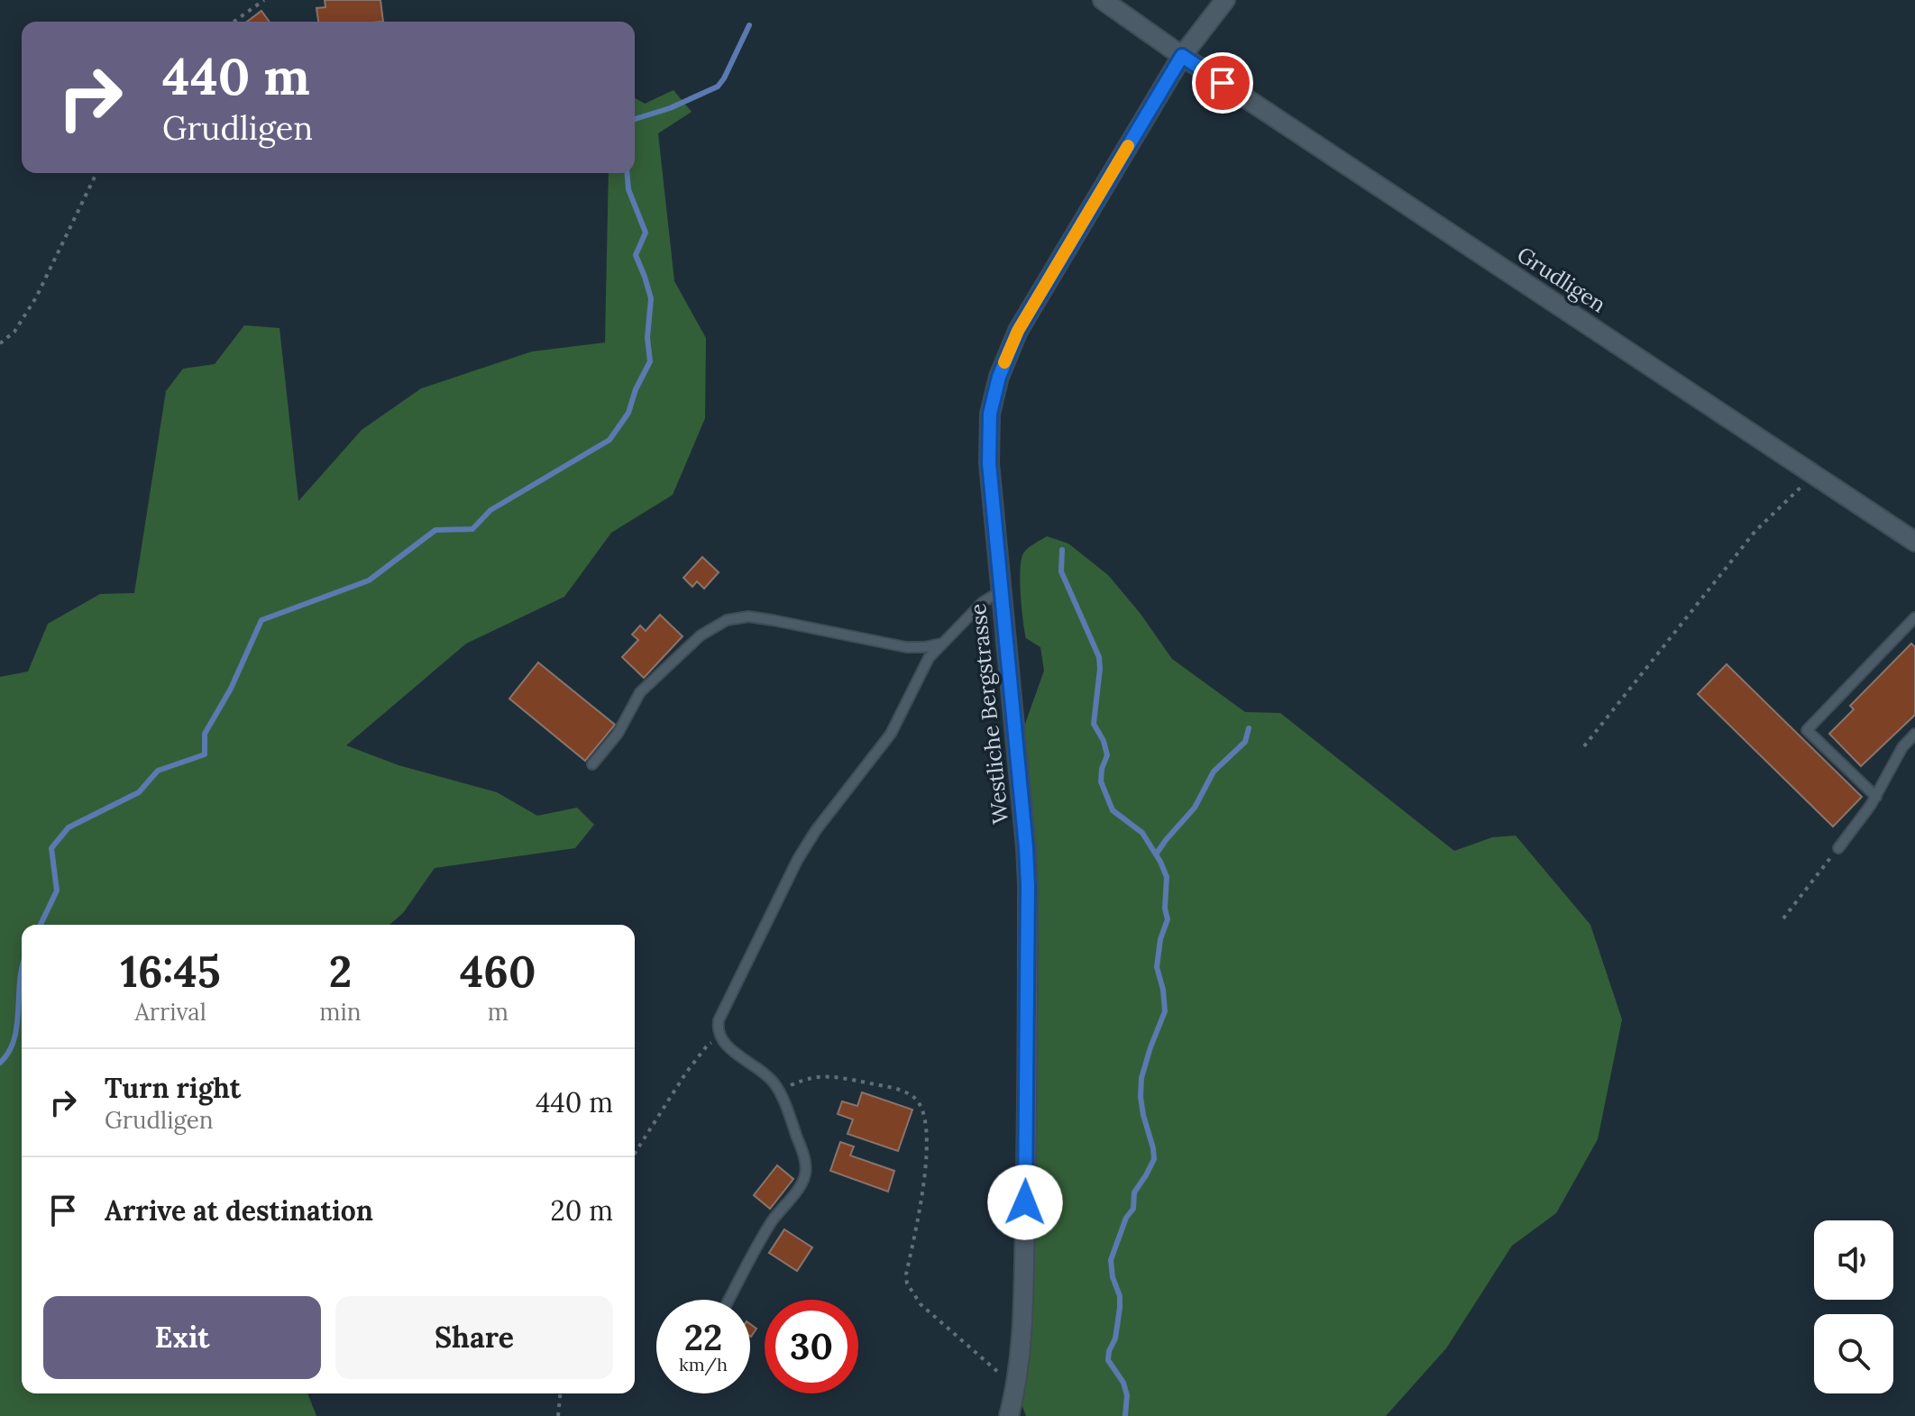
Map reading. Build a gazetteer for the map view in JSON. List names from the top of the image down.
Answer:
{
  "streets": {
    "street": ["Grudligen", "Westliche Bergstrasse"]
  },
  "crossings": [
    ["Grudligen", "Westliche Bergstrasse"]
  ],
  "page": {
    "turn": ["440 m", "Grudligen"],
    "eta": [
      "16:45",
      "Arrival",
      "2",
      "min",
      "460",
      "m"
    ],
    "list": [
      {
        "name": "Turn right",
        "note": "Grudligen",
        "value": "440 m"
      },
      {
        "name": "Arrive at destination",
        "value": "20 m"
      }
    ],
    "buttons": ["Exit", "Share"],
    "speed": "22 km/h",
    "limit": "30"
  }
}
